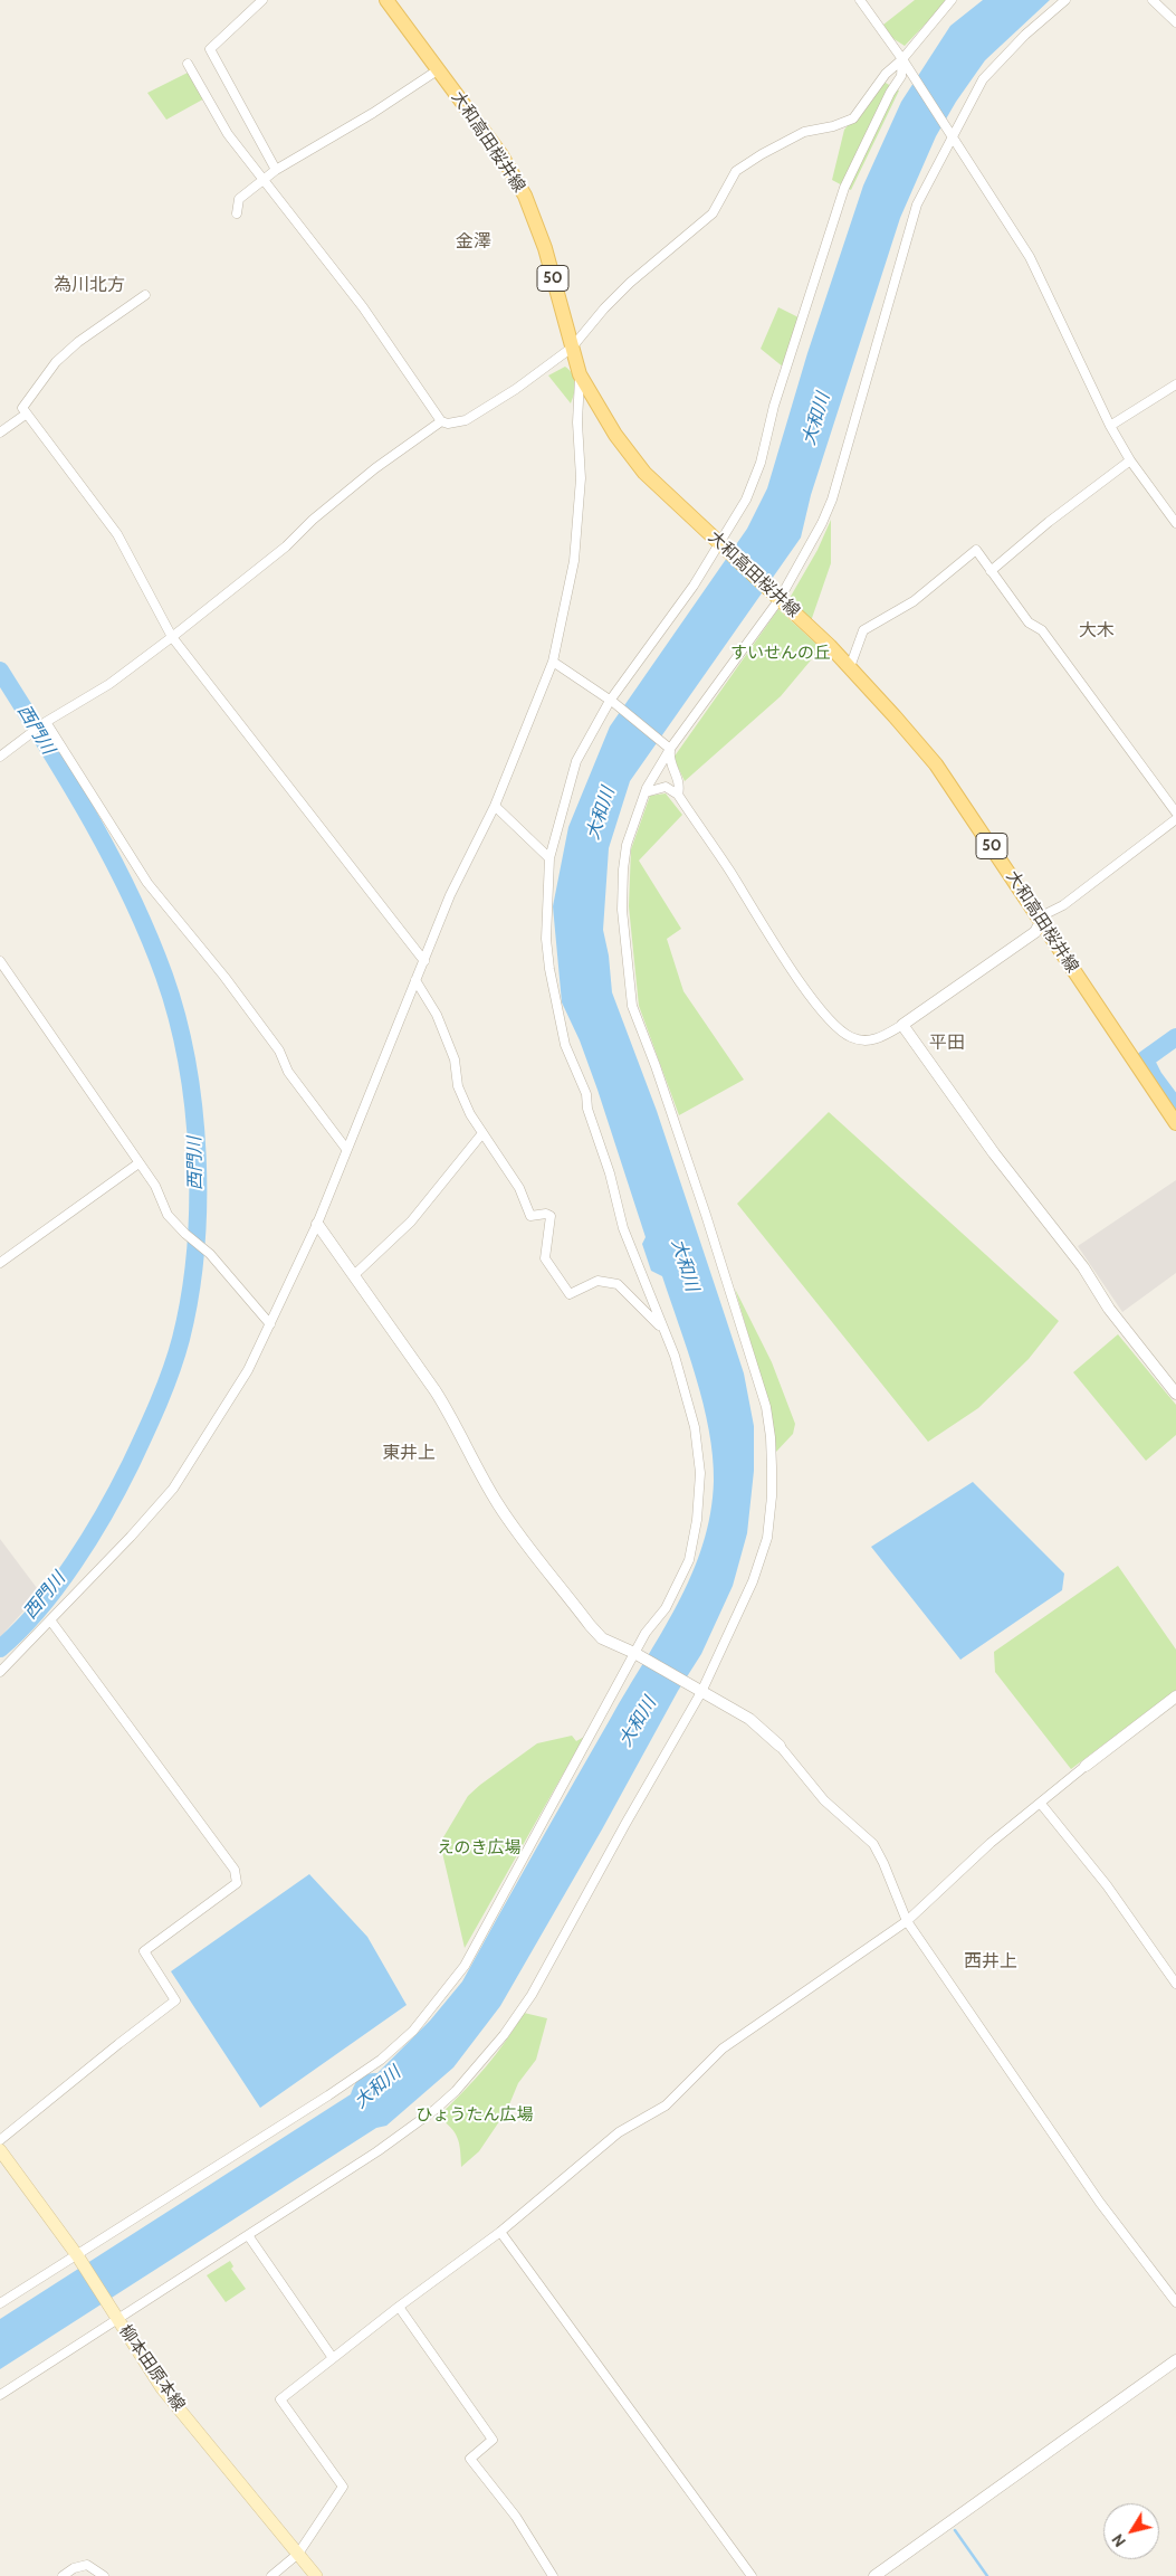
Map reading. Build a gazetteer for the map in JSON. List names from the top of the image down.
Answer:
{
  "streets": {
    "main road": ["大和高田桜井線", "50", "柳本田原本線"]
  },
  "districts": [
    "金澤",
    "為川北方",
    "大木",
    "平田",
    "東井上",
    "西井上"
  ],
  "water": ["大和川", "西門川"],
  "parks": ["すいせんの丘", "えのき広場", "ひょうたん広場"],
  "north": "bottom left"
}
